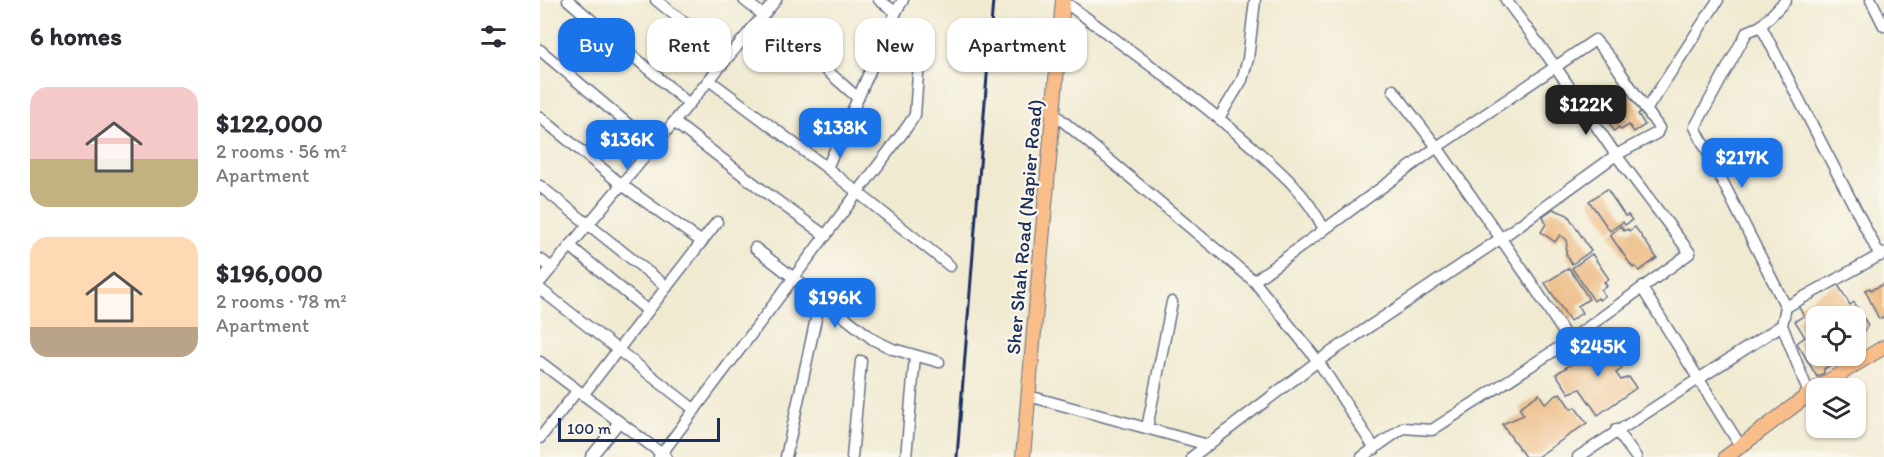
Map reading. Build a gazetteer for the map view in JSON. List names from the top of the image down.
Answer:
{
  "streets": {
    "main road": ["Sher Shah Road (Napier Road)"]
  },
  "scale_bar": "100 m",
  "page": {
    "heading": "6 homes",
    "chip": [
      "Buy",
      "Rent",
      "Filters",
      "New",
      "Apartment"
    ],
    "list": [
      {
        "name": "$122,000",
        "note": "2 rooms · 56 m² · Apartment"
      },
      {
        "name": "$196,000",
        "note": "2 rooms · 78 m² · Apartment"
      }
    ],
    "price": [
      "$122K",
      "$138K",
      "$136K",
      "$217K",
      "$196K",
      "$245K"
    ],
    "scale": "100 m"
  }
}
